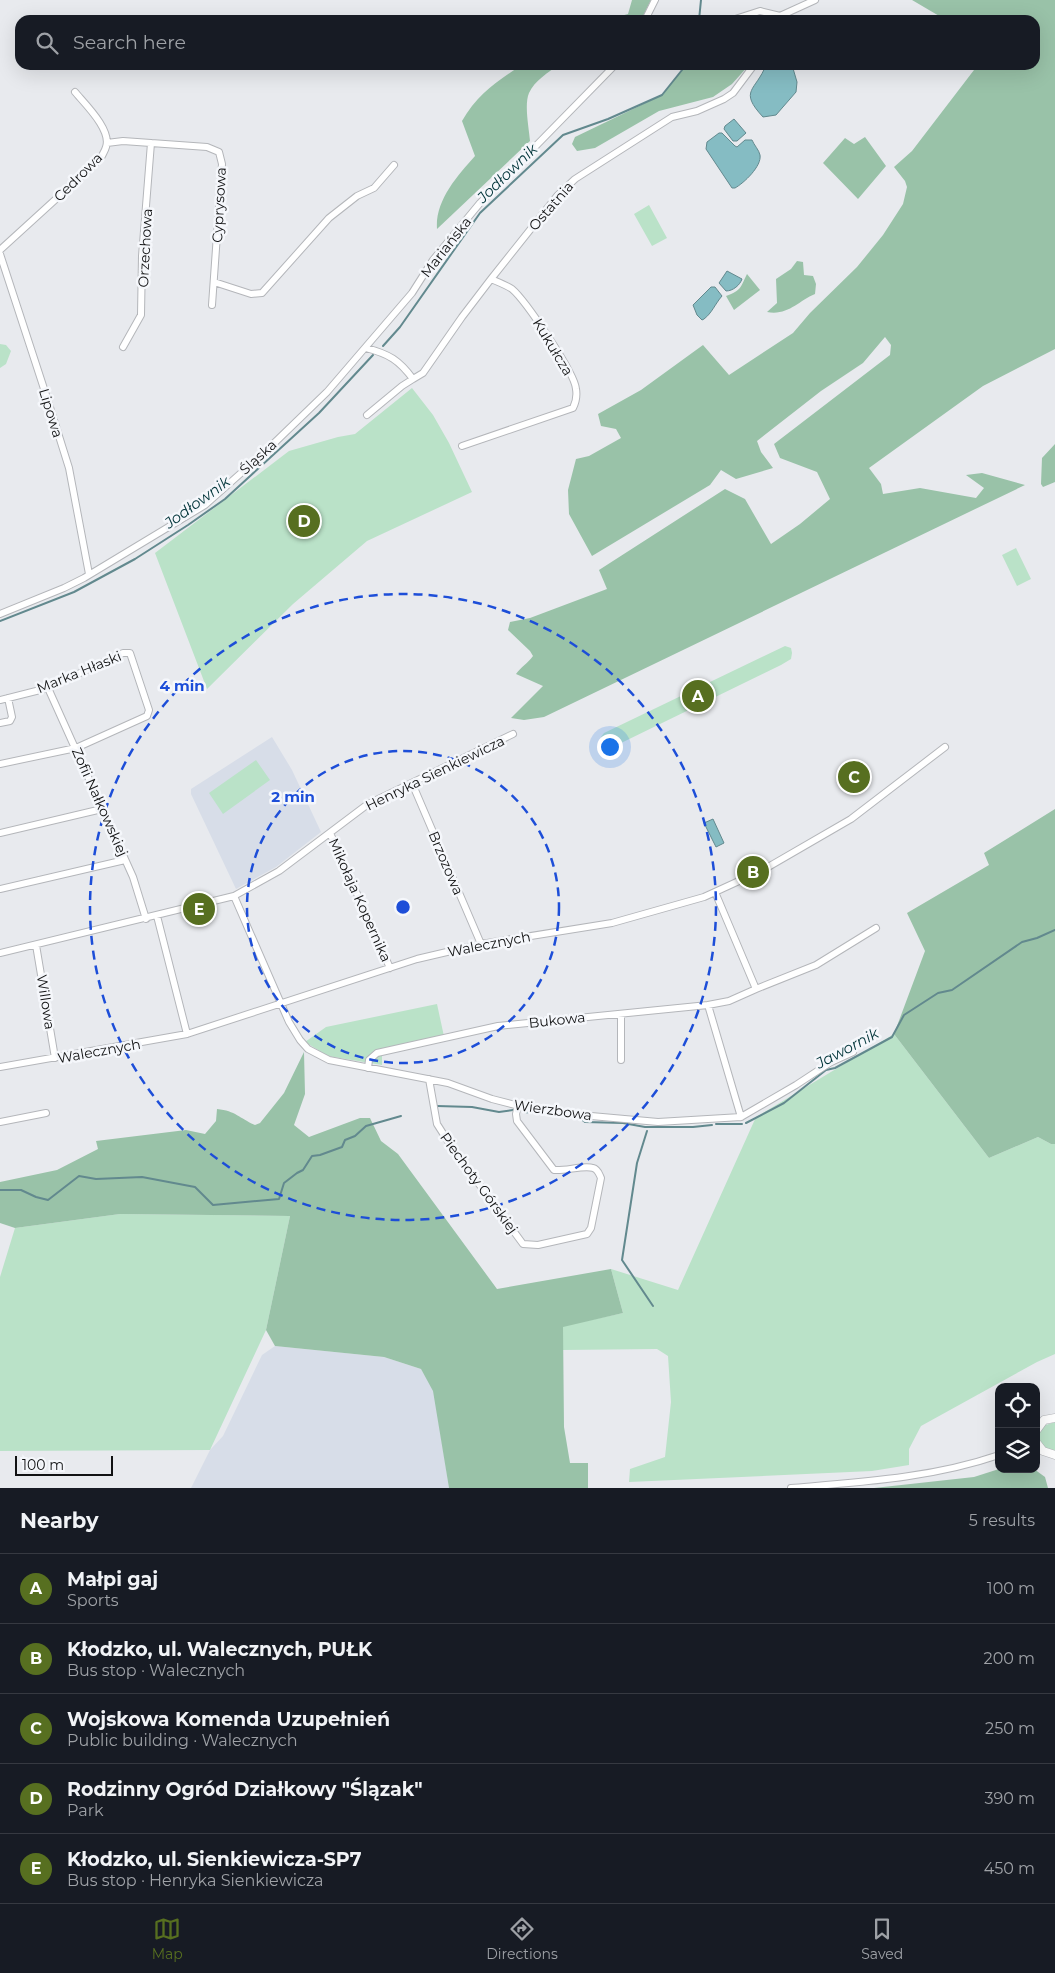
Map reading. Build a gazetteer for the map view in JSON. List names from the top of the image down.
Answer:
{
  "streets": {
    "street": [
      "Cedrowa",
      "Cyprysowa",
      "Ostatnia",
      "Mariańska",
      "Orzechowa",
      "Kukułcza",
      "Lipowa",
      "Śląska",
      "Marka Hłaski",
      "Henryka Sienkiewicza",
      "Zofii Nałkowskiej",
      "Brzozowa",
      "Mikołaja Kopernika",
      "Walecznych",
      "Willowa",
      "Bukowa",
      "Wierzbowa",
      "Piechoty Górskiej"
    ]
  },
  "crossings": [
    ["Cedrowa", "Cyprysowa"],
    ["Cyprysowa", "Orzechowa"],
    ["Ostatnia", "Kukułcza"],
    ["Mariańska", "Śląska"],
    ["Lipowa", "Śląska"],
    ["Marka Hłaski", "Zofii Nałkowskiej"],
    ["Henryka Sienkiewicza", "Zofii Nałkowskiej"],
    ["Henryka Sienkiewicza", "Brzozowa"],
    ["Henryka Sienkiewicza", "Mikołaja Kopernika"],
    ["Henryka Sienkiewicza", "Willowa"],
    ["Henryka Sienkiewicza", "Wierzbowa"],
    ["Brzozowa", "Walecznych"],
    ["Mikołaja Kopernika", "Walecznych"],
    ["Walecznych", "Willowa"],
    ["Walecznych", "Wierzbowa"],
    ["Bukowa", "Wierzbowa"],
    ["Wierzbowa", "Piechoty Górskiej"]
  ],
  "water": ["Jodłownik", "Jawornik"],
  "scale_bar": "100 m",
  "page": {
    "search": "Search here",
    "pins": [
      "D",
      "A",
      "C",
      "B",
      "E"
    ],
    "scale": "100 m",
    "heading": ["Nearby", "5 results"],
    "list": [
      {
        "mark": "A",
        "name": "Małpi gaj",
        "note": "Sports",
        "value": "100 m"
      },
      {
        "mark": "B",
        "name": "Kłodzko, ul. Walecznych, PUŁK",
        "note": "Bus stop · Walecznych",
        "value": "200 m"
      },
      {
        "mark": "C",
        "name": "Wojskowa Komenda Uzupełnień",
        "note": "Public building · Walecznych",
        "value": "250 m"
      },
      {
        "mark": "D",
        "name": "Rodzinny Ogród Działkowy \"Ślązak\"",
        "note": "Park",
        "value": "390 m"
      },
      {
        "mark": "E",
        "name": "Kłodzko, ul. Sienkiewicza-SP7",
        "note": "Bus stop · Henryka Sienkiewicza",
        "value": "450 m"
      }
    ],
    "nav": ["Map", "Directions", "Saved"]
  },
  "rings": ["4 min", "2 min"]
}
